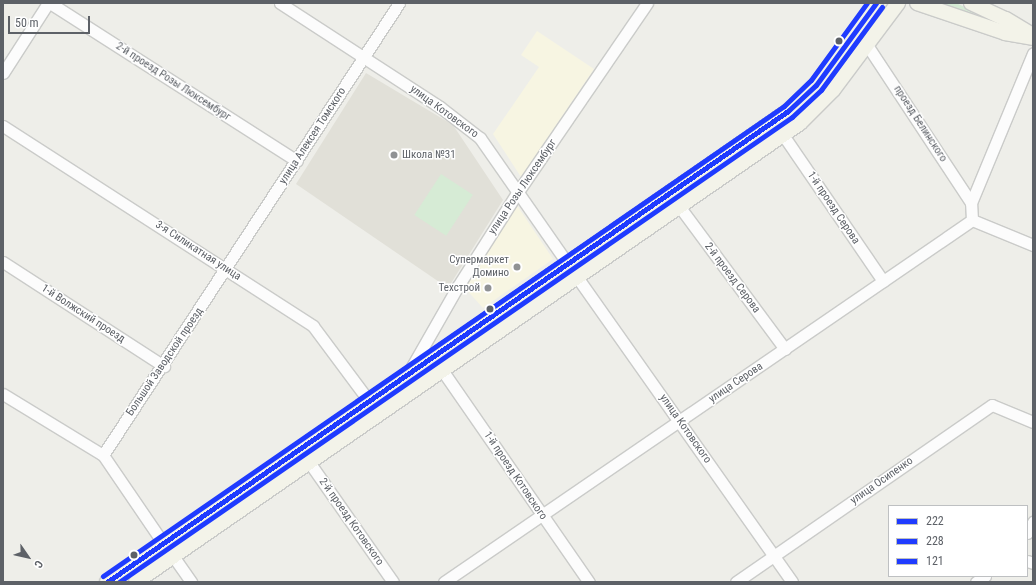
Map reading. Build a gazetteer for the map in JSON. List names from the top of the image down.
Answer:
{
  "streets": {
    "street": [
      "2-й проезд Розы Люксембург",
      "улица Котовского",
      "проезд Белинского",
      "улица Алексея Томского",
      "улица Розы Люксембург",
      "1-й проезд Серова",
      "3-я Силикатная улица",
      "2-й проезд Серова",
      "1-й Волжский проезд",
      "Большой Заводской проезд",
      "улица Серова",
      "1-й проезд Котовского",
      "улица Осипенко",
      "2-й проезд Котовского"
    ]
  },
  "crossings": [
    ["2-й проезд Розы Люксембург", "улица Алексея Томского"],
    ["улица Котовского", "улица Алексея Томского"],
    ["улица Котовского", "улица Розы Люксембург"],
    ["улица Котовского", "улица Серова"],
    ["улица Котовского", "улица Осипенко"],
    ["проезд Белинского", "улица Серова"],
    ["улица Алексея Томского", "3-я Силикатная улица"],
    ["улица Алексея Томского", "Большой Заводской проезд"],
    ["1-й проезд Серова", "улица Серова"],
    ["3-я Силикатная улица", "Большой Заводской проезд"],
    ["2-й проезд Серова", "улица Серова"],
    ["1-й Волжский проезд", "Большой Заводской проезд"],
    ["улица Серова", "1-й проезд Котовского"]
  ],
  "places": ["Школа №31", "Супермаркет Домино", "Техстрой"],
  "lines": ["transit line 222", "transit line 121", "transit line 228"],
  "legend": ["222", "228", "121"],
  "scale_bar": "50 m",
  "north": "bottom right"
}
